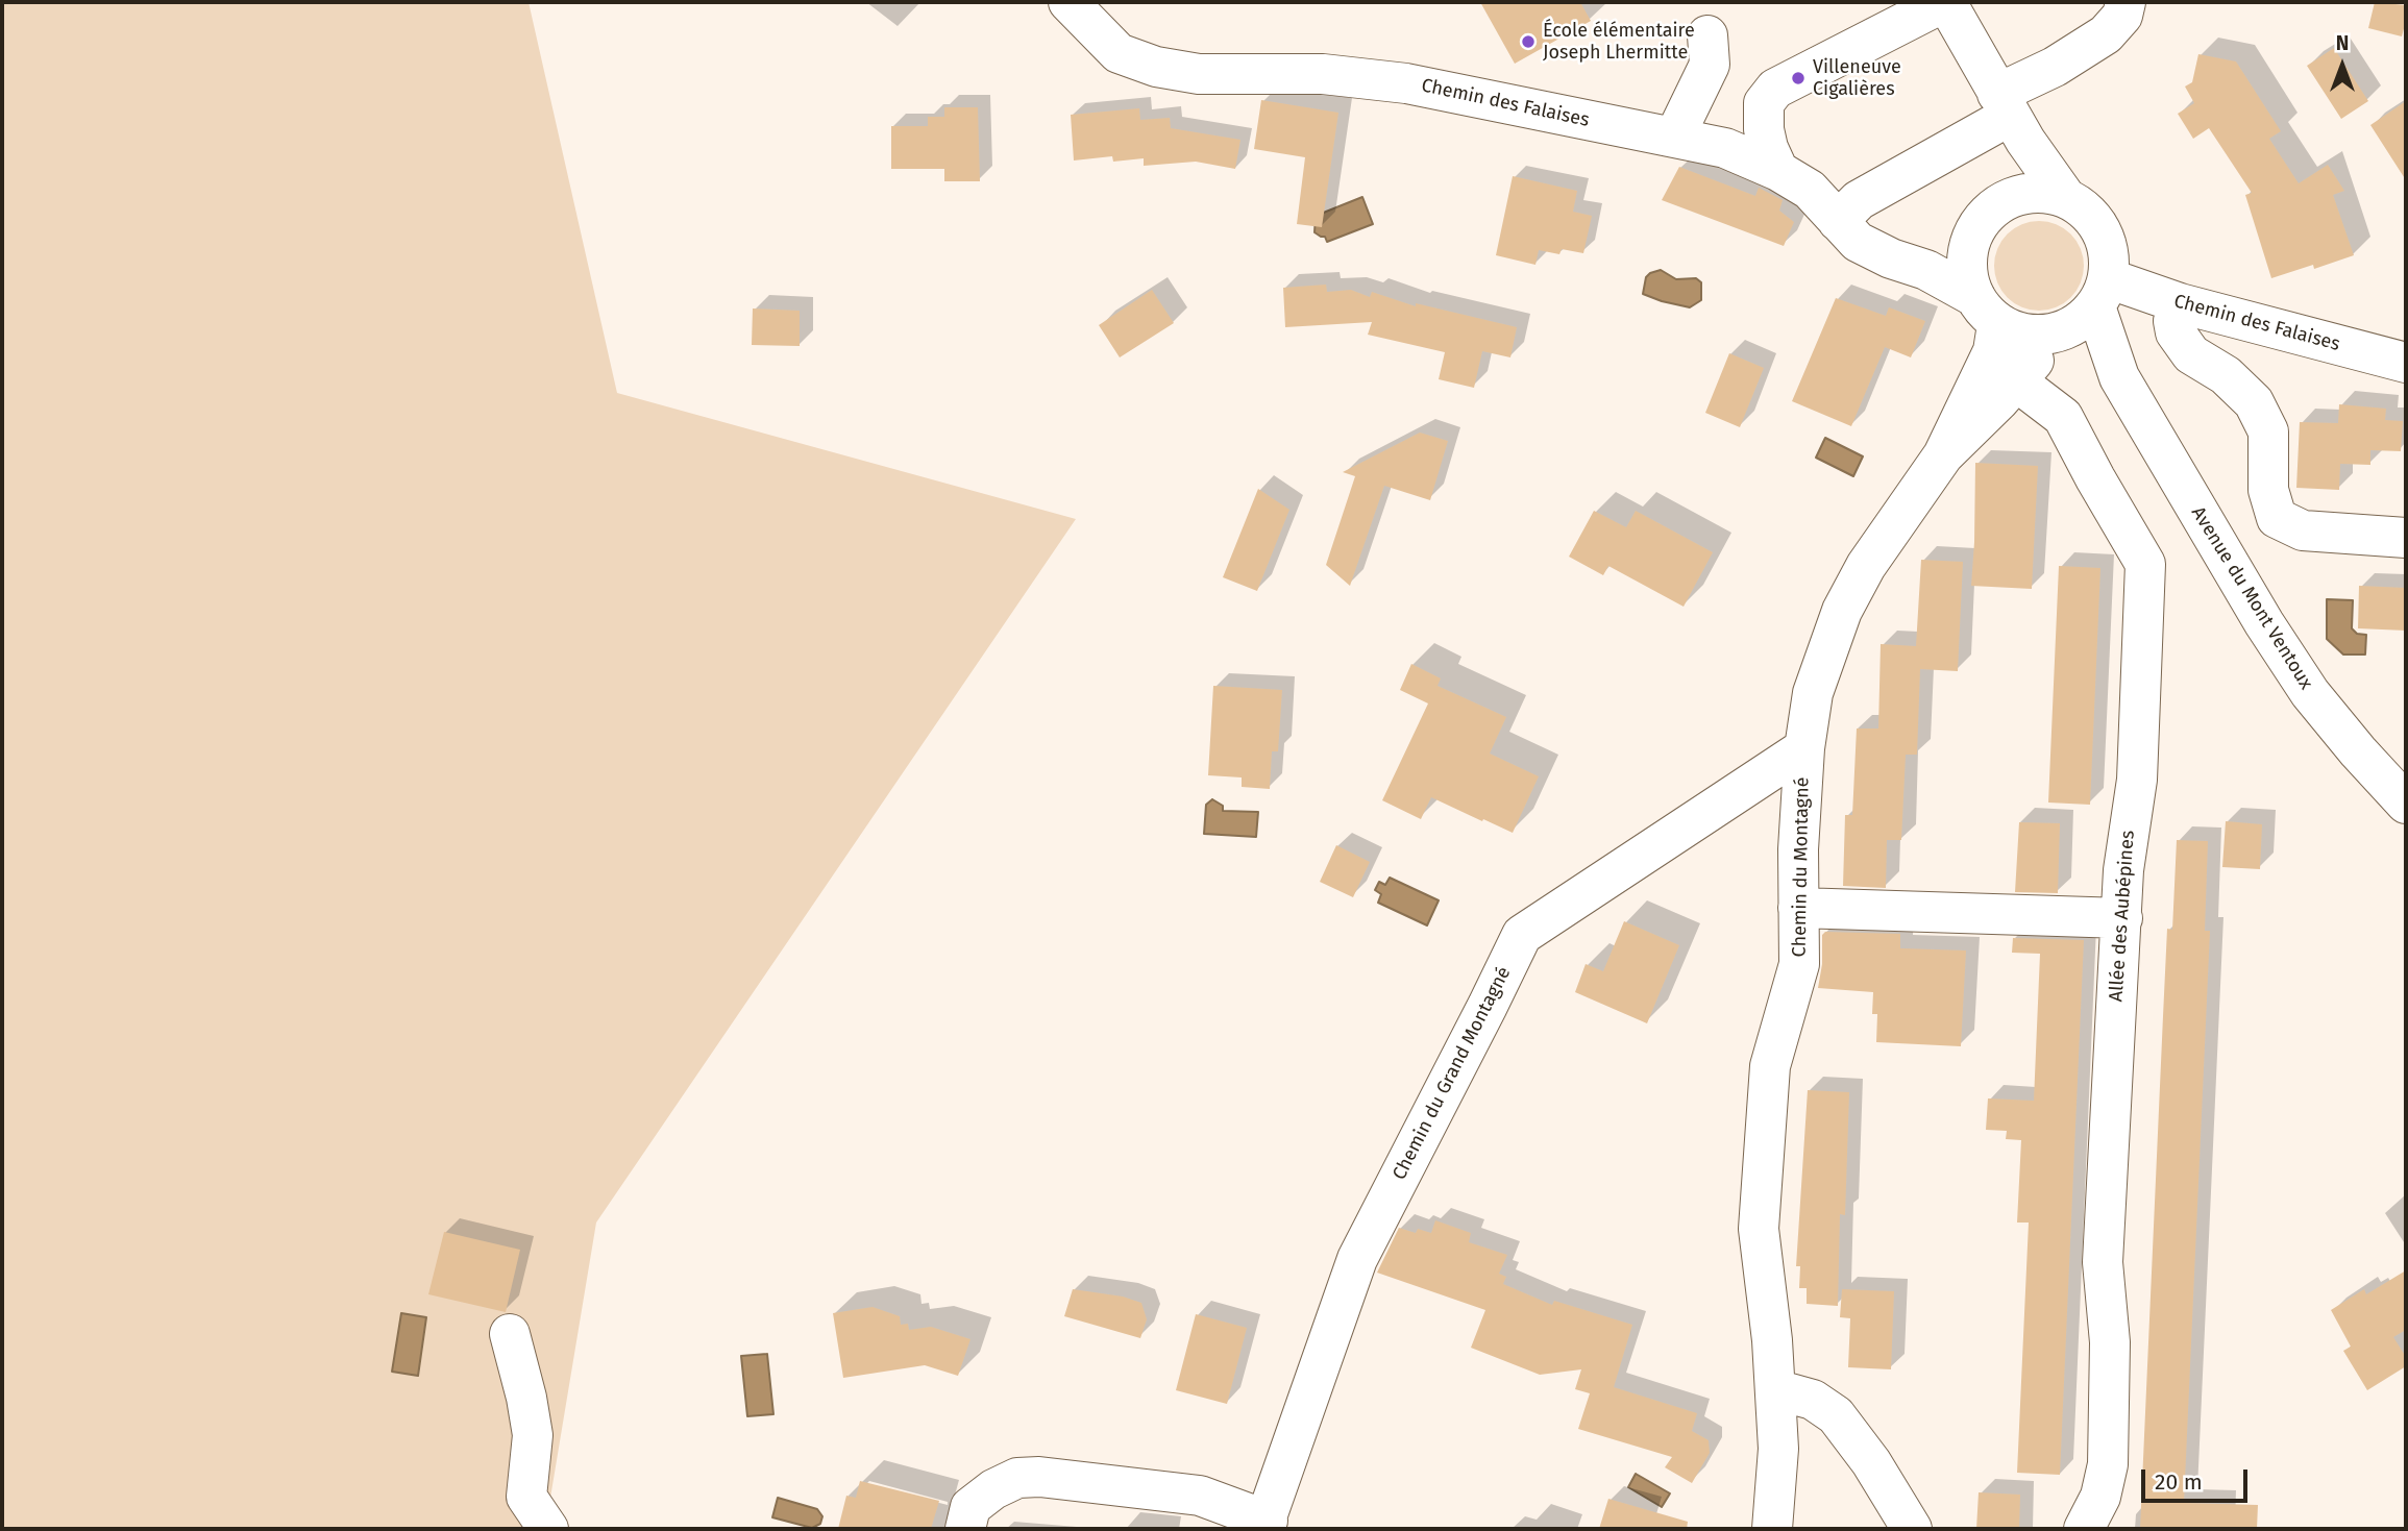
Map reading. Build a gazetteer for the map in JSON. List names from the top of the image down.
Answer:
{
  "streets": {
    "street": [
      "Chemin des Falaises",
      "Avenue du Mont Ventoux",
      "Chemin du Montagné",
      "Allée des Aubépines",
      "Chemin du Grand Montagné"
    ]
  },
  "crossings": [
    ["Chemin des Falaises", "Avenue du Mont Ventoux"],
    ["Chemin des Falaises", "Chemin du Montagné"],
    ["Chemin des Falaises", "Allée des Aubépines"],
    ["Avenue du Mont Ventoux", "Chemin du Montagné"],
    ["Avenue du Mont Ventoux", "Allée des Aubépines"],
    ["Chemin du Montagné", "Allée des Aubépines"],
    ["Chemin du Montagné", "Chemin du Grand Montagné"]
  ],
  "places": ["École élémentaire Joseph Lhermitte", "Villeneuve Cigalières"],
  "scale_bar": "20 m",
  "north": "top"
}
